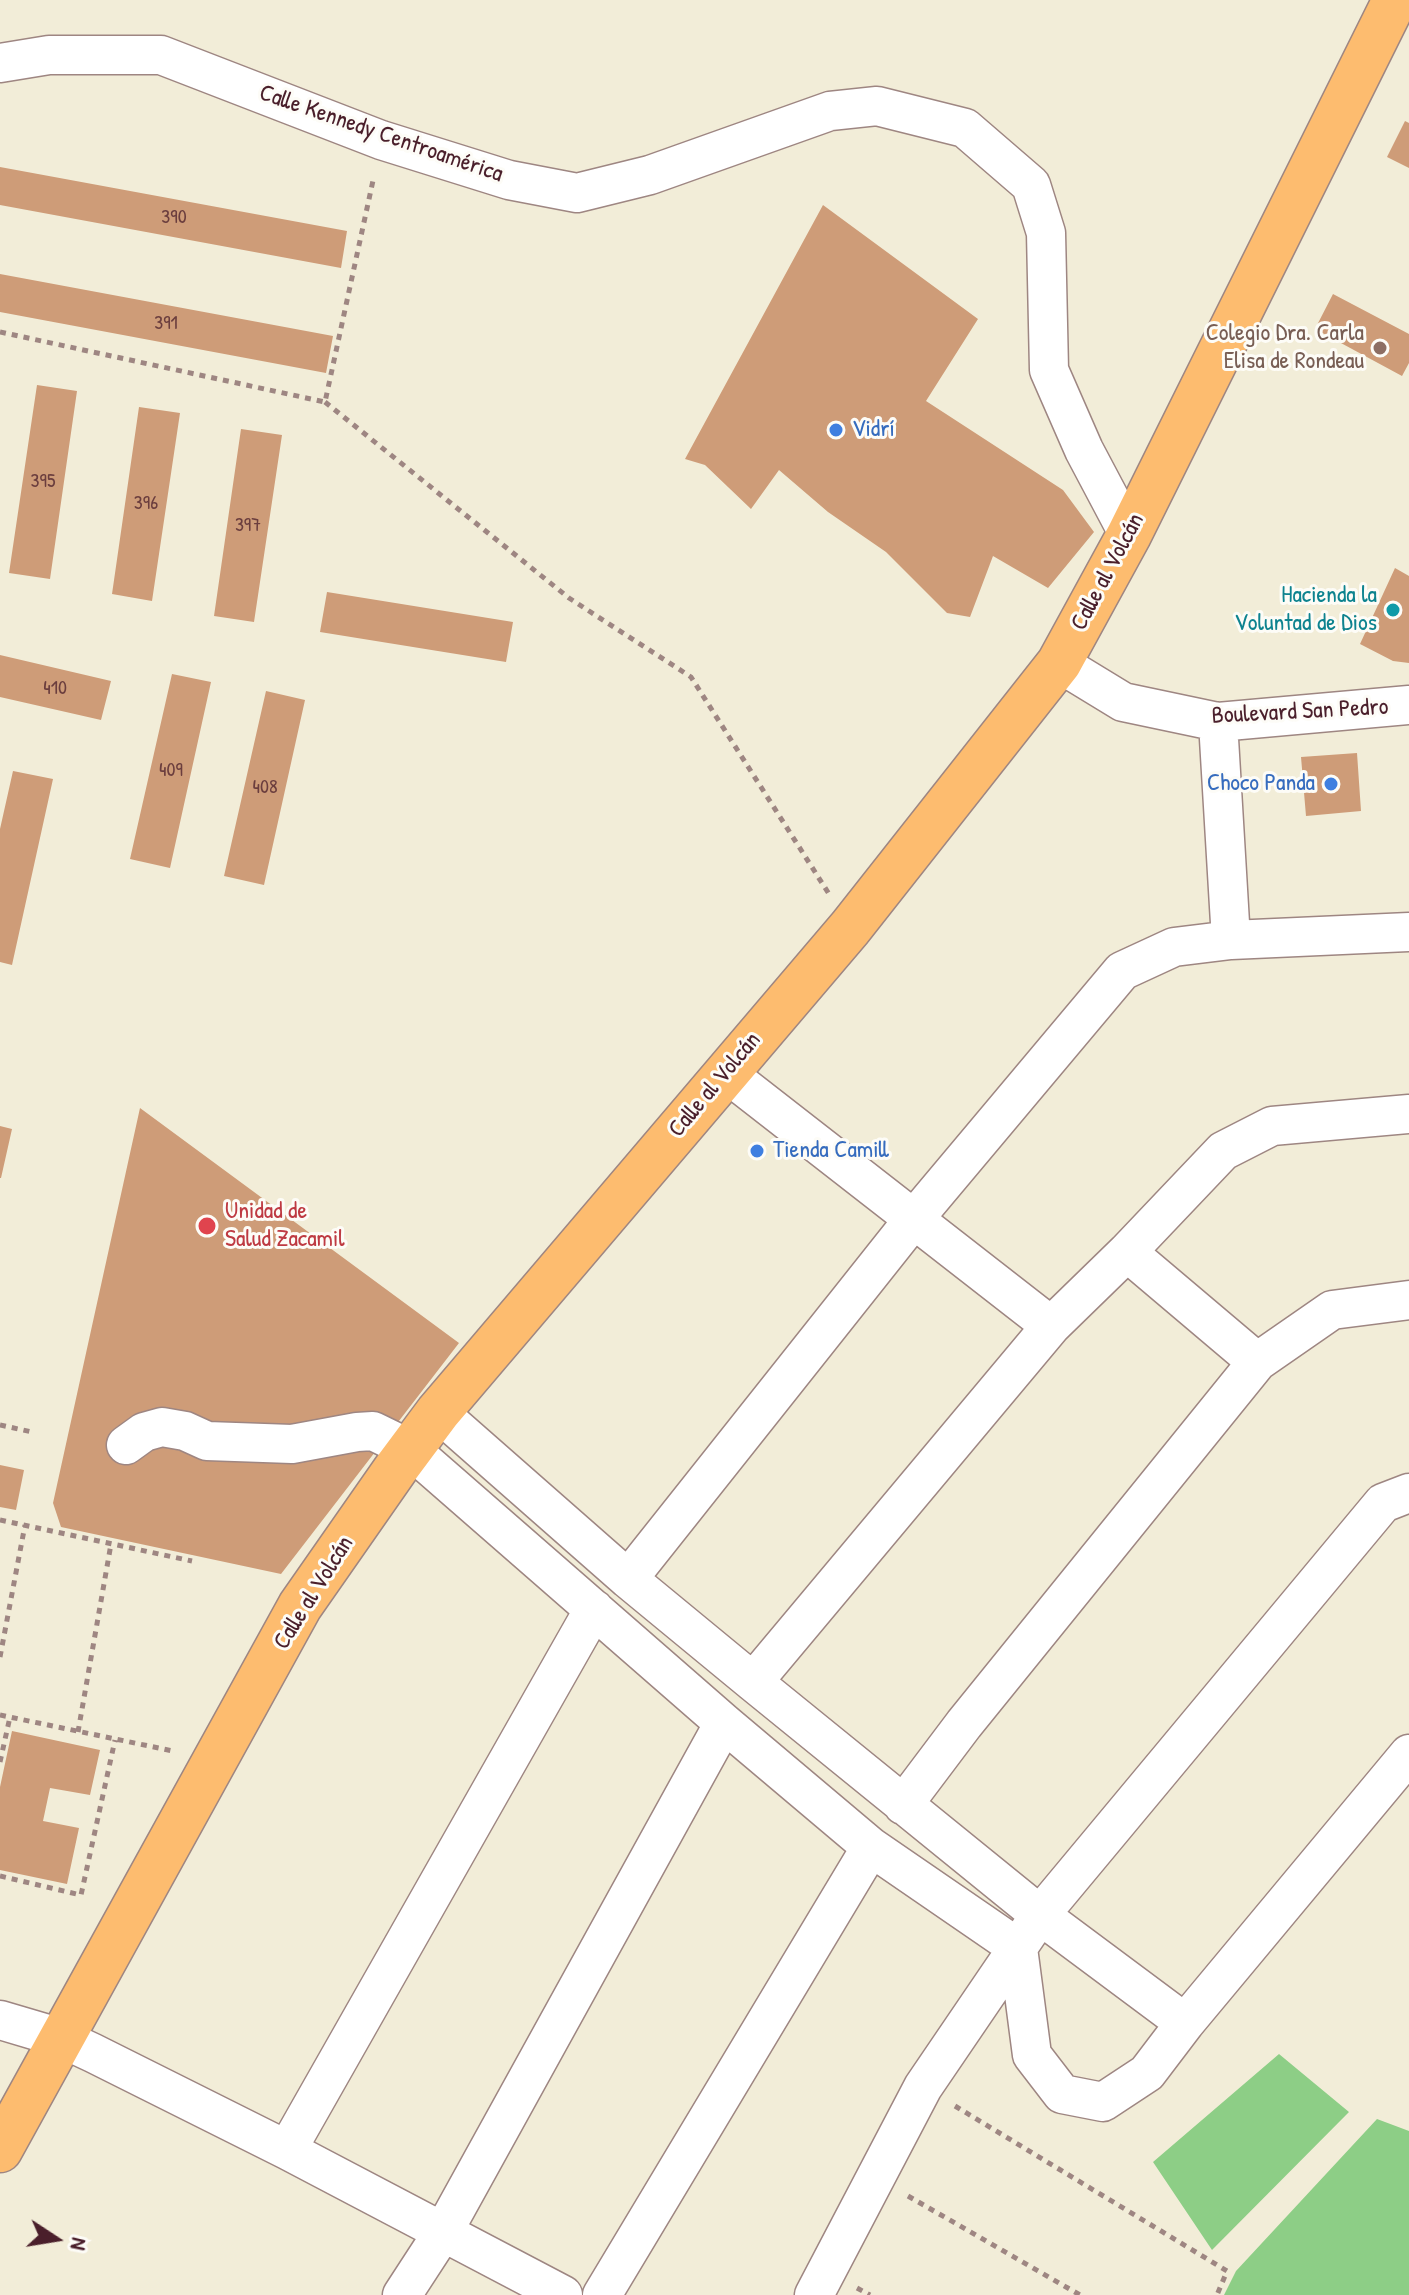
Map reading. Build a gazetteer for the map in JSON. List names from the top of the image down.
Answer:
{
  "streets": {
    "main road": ["Calle al Volcán"],
    "street": ["Calle Kennedy Centroamérica", "Boulevard San Pedro"]
  },
  "crossings": [
    ["Calle Kennedy Centroamérica", "Calle al Volcán"],
    ["Calle al Volcán", "Boulevard San Pedro"]
  ],
  "places": [
    "Colegio Dra. Carla Elisa de Rondeau",
    "Vidrí",
    "Hacienda la Voluntad de Dios",
    "Choco Panda",
    "Tienda Camill",
    "Unidad de Salud Zacamil"
  ],
  "house_numbers": [
    "390",
    "391",
    "395",
    "396",
    "397",
    "410",
    "409",
    "408"
  ],
  "north": "right"
}
